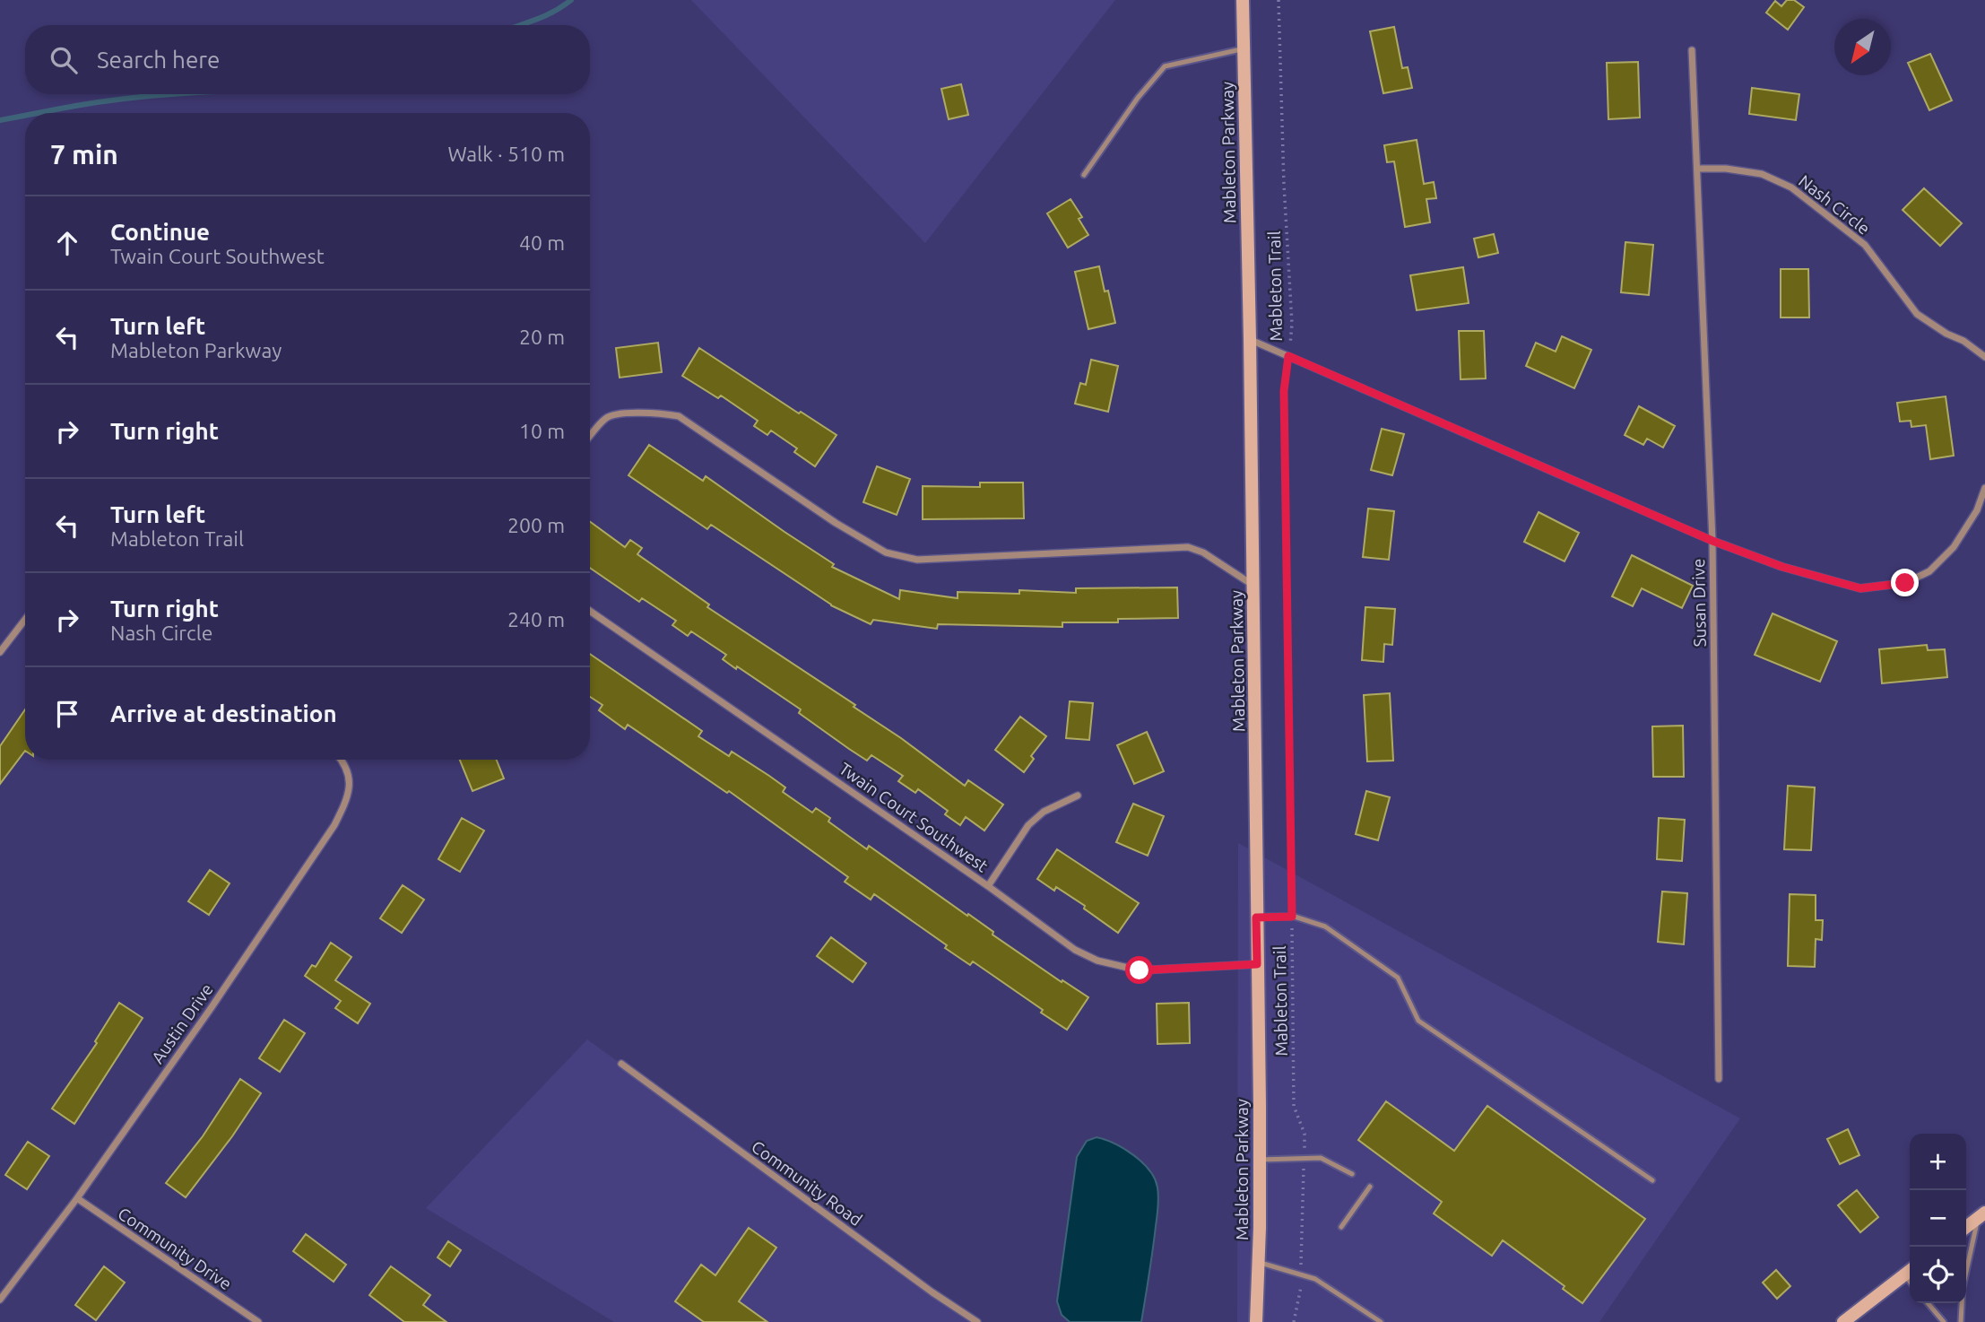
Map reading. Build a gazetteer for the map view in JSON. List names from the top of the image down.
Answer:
{
  "streets": {
    "main road": ["Mableton Parkway"],
    "street": [
      "Nash Circle",
      "Susan Drive",
      "Twain Court Southwest",
      "Austin Drive",
      "Community Road",
      "Community Drive"
    ],
    "path": ["Mableton Trail"]
  },
  "crossings": [
    ["Mableton Parkway", "Twain Court Southwest"],
    ["Nash Circle", "Susan Drive"],
    ["Austin Drive", "Community Drive"]
  ],
  "north": "bottom left",
  "page": {
    "search": "Search here",
    "heading": ["7 min", "Walk · 510 m"],
    "list": [
      ["Continue", "Twain Court Southwest", "40 m"],
      ["Turn left", "Mableton Parkway", "20 m"],
      ["Turn right", "10 m"],
      ["Turn left", "Mableton Trail", "200 m"],
      ["Turn right", "Nash Circle", "240 m"],
      "Arrive at destination"
    ],
    "map_buttons": ["+", "−"]
  }
}
